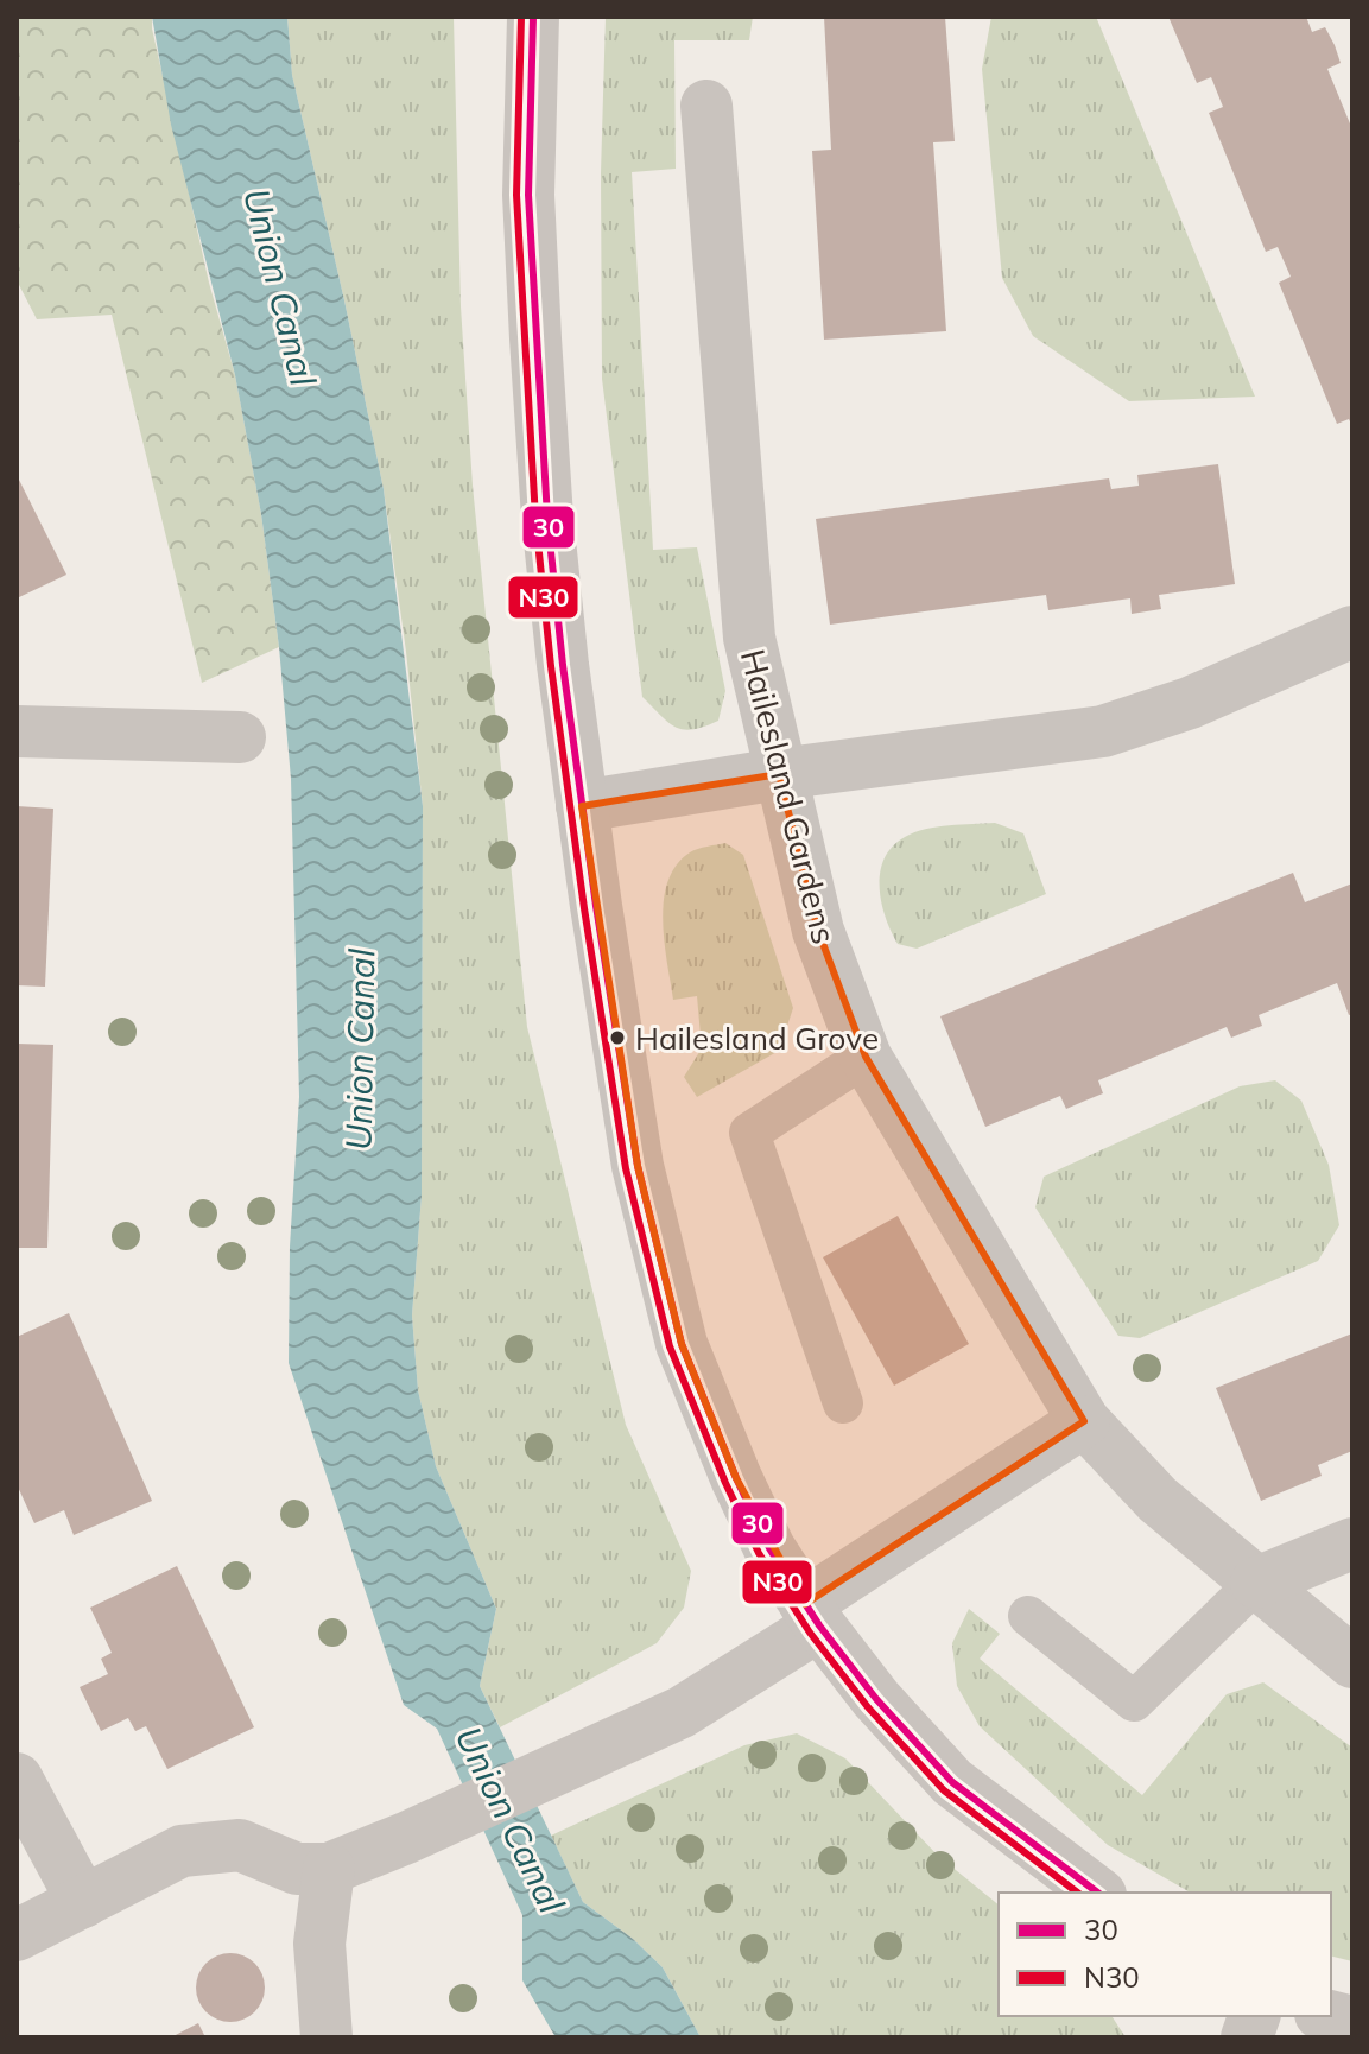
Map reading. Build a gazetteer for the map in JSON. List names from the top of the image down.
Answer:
{
  "streets": {
    "street": ["Hailesland Gardens"]
  },
  "water": ["Union Canal"],
  "places": ["Hailesland Grove"],
  "lines": ["transit line 30", "transit line N30"],
  "legend": ["30", "N30"]
}
